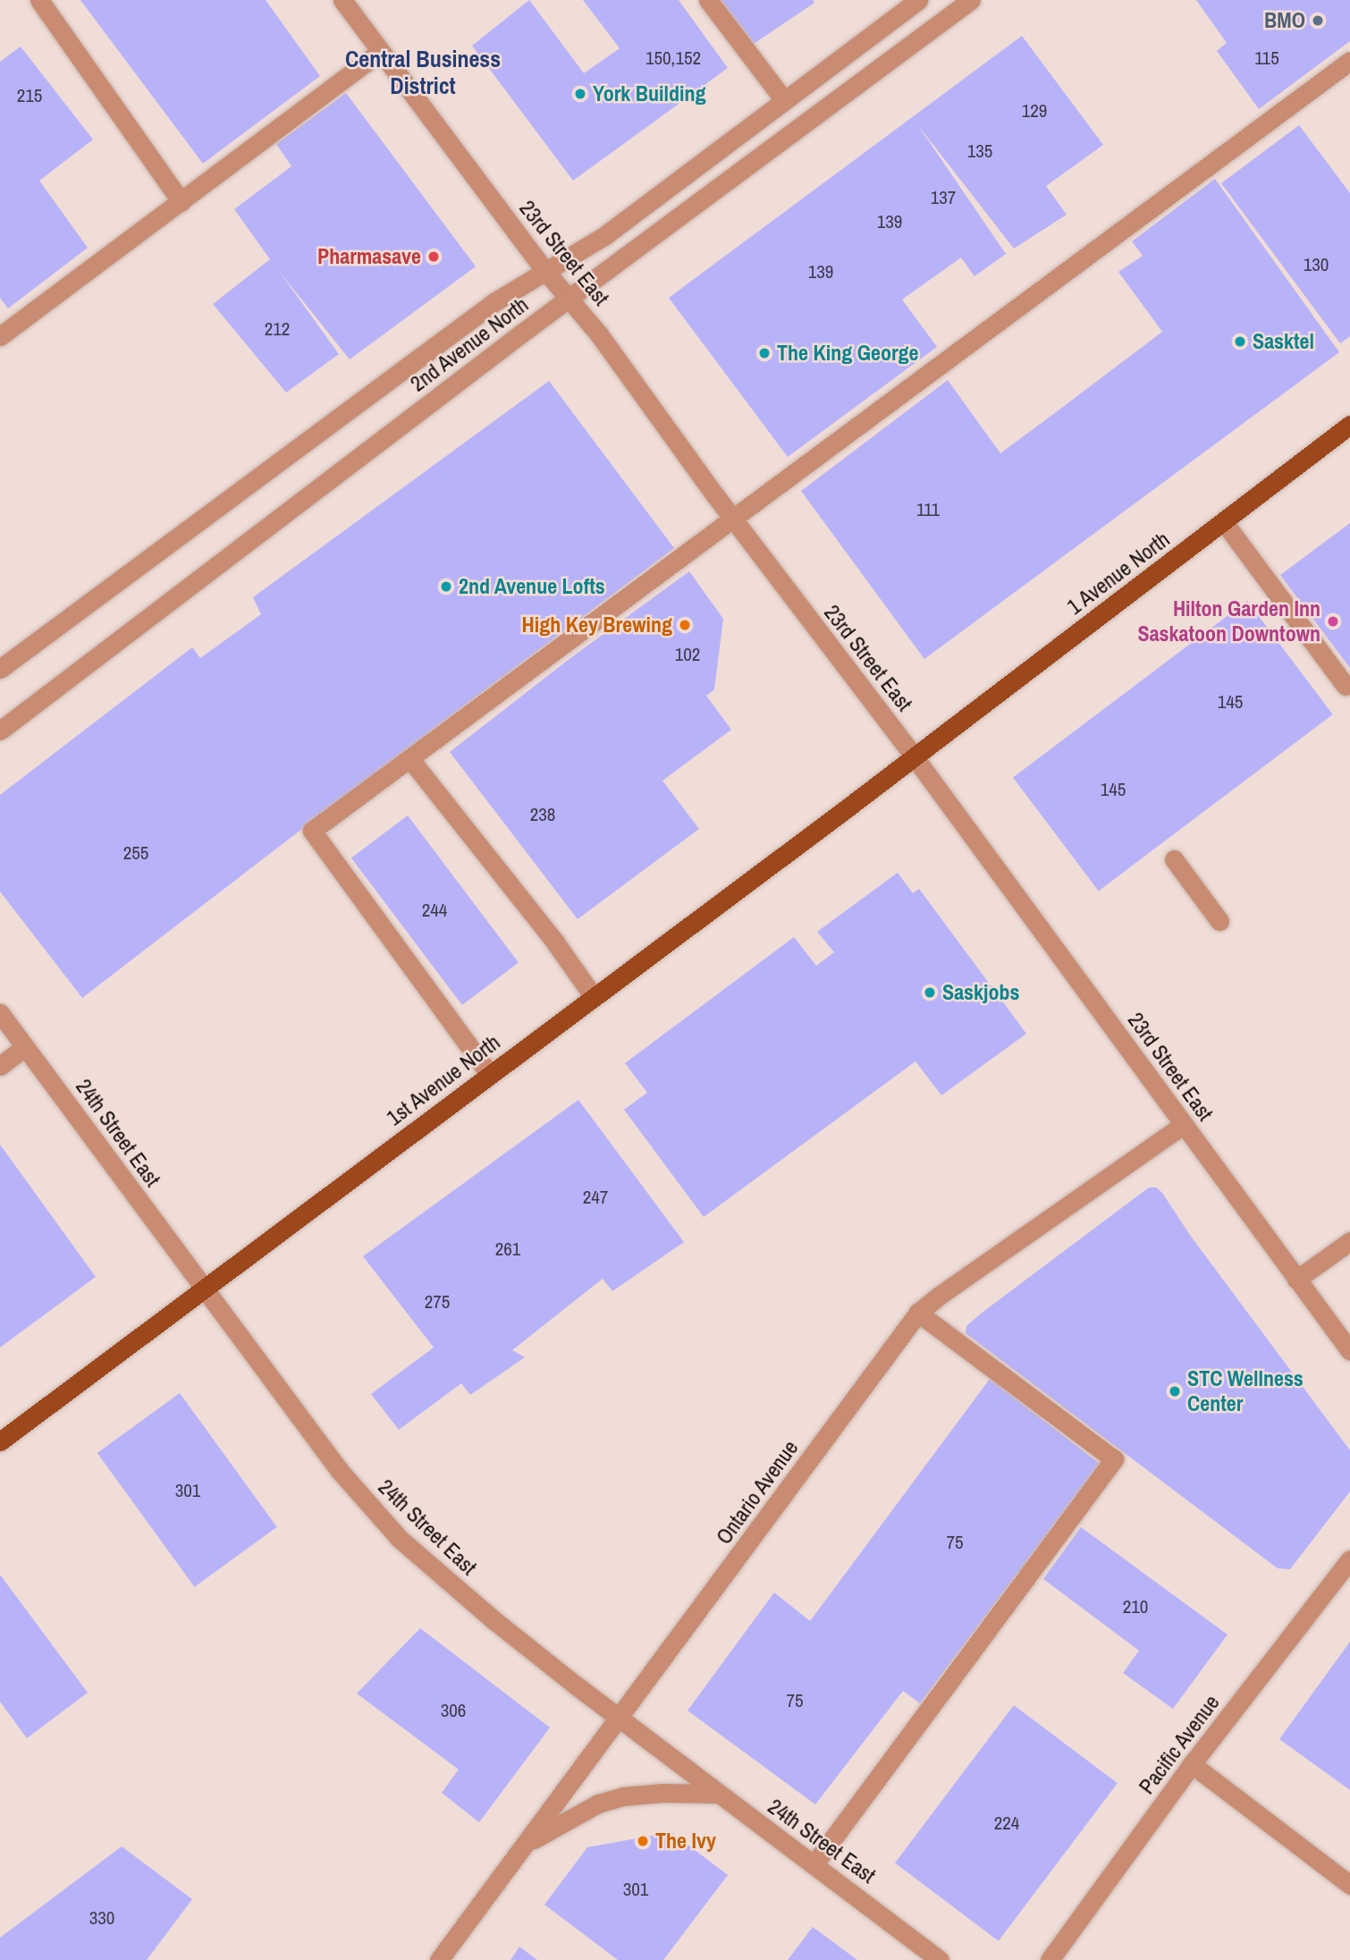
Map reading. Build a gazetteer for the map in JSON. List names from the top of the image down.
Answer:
{
  "streets": {
    "main road": ["1 Avenue North", "1st Avenue North"],
    "street": [
      "23rd Street East",
      "2nd Avenue North",
      "24th Street East",
      "Ontario Avenue",
      "Pacific Avenue"
    ]
  },
  "crossings": [
    ["23rd Street East", "2nd Avenue North"],
    ["23rd Street East", "1 Avenue North"],
    ["23rd Street East", "1st Avenue North"],
    ["23rd Street East", "Ontario Avenue"],
    ["1 Avenue North", "1st Avenue North"],
    ["1st Avenue North", "24th Street East"],
    ["24th Street East", "Ontario Avenue"]
  ],
  "districts": ["Central Business District"],
  "places": [
    "BMO",
    "York Building",
    "Pharmasave",
    "Sasktel",
    "The King George",
    "2nd Avenue Lofts",
    "Hilton Garden Inn Saskatoon Downtown",
    "High Key Brewing",
    "Saskjobs",
    "STC Wellness Center",
    "The Ivy"
  ],
  "house_numbers": [
    "150,152",
    "115",
    "215",
    "129",
    "135",
    "137",
    "139",
    "130",
    "139",
    "212",
    "111",
    "102",
    "145",
    "145",
    "238",
    "255",
    "244",
    "247",
    "261",
    "275",
    "301",
    "75",
    "210",
    "75",
    "306",
    "224",
    "301",
    "330"
  ]
}
